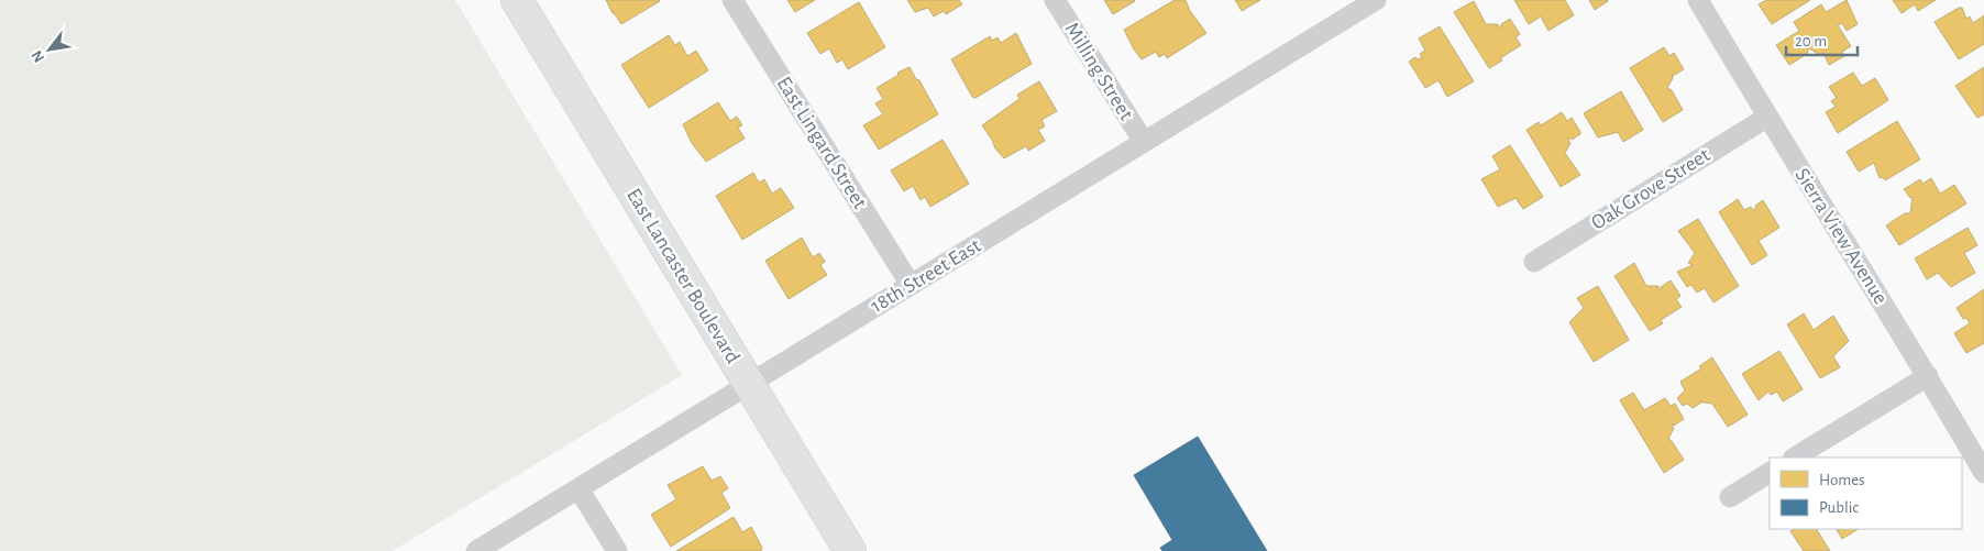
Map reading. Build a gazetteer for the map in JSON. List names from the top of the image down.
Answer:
{
  "streets": {
    "main road": ["East Lancaster Boulevard"],
    "street": [
      "Milling Street",
      "East Lingard Street",
      "Oak Grove Street",
      "Sierra View Avenue",
      "18th Street East"
    ]
  },
  "crossings": [
    ["Milling Street", "18th Street East"],
    ["East Lingard Street", "18th Street East"],
    ["Oak Grove Street", "Sierra View Avenue"],
    ["East Lancaster Boulevard", "18th Street East"]
  ],
  "legend": ["Homes", "Public"],
  "scale_bar": "20 m",
  "north": "bottom left"
}
